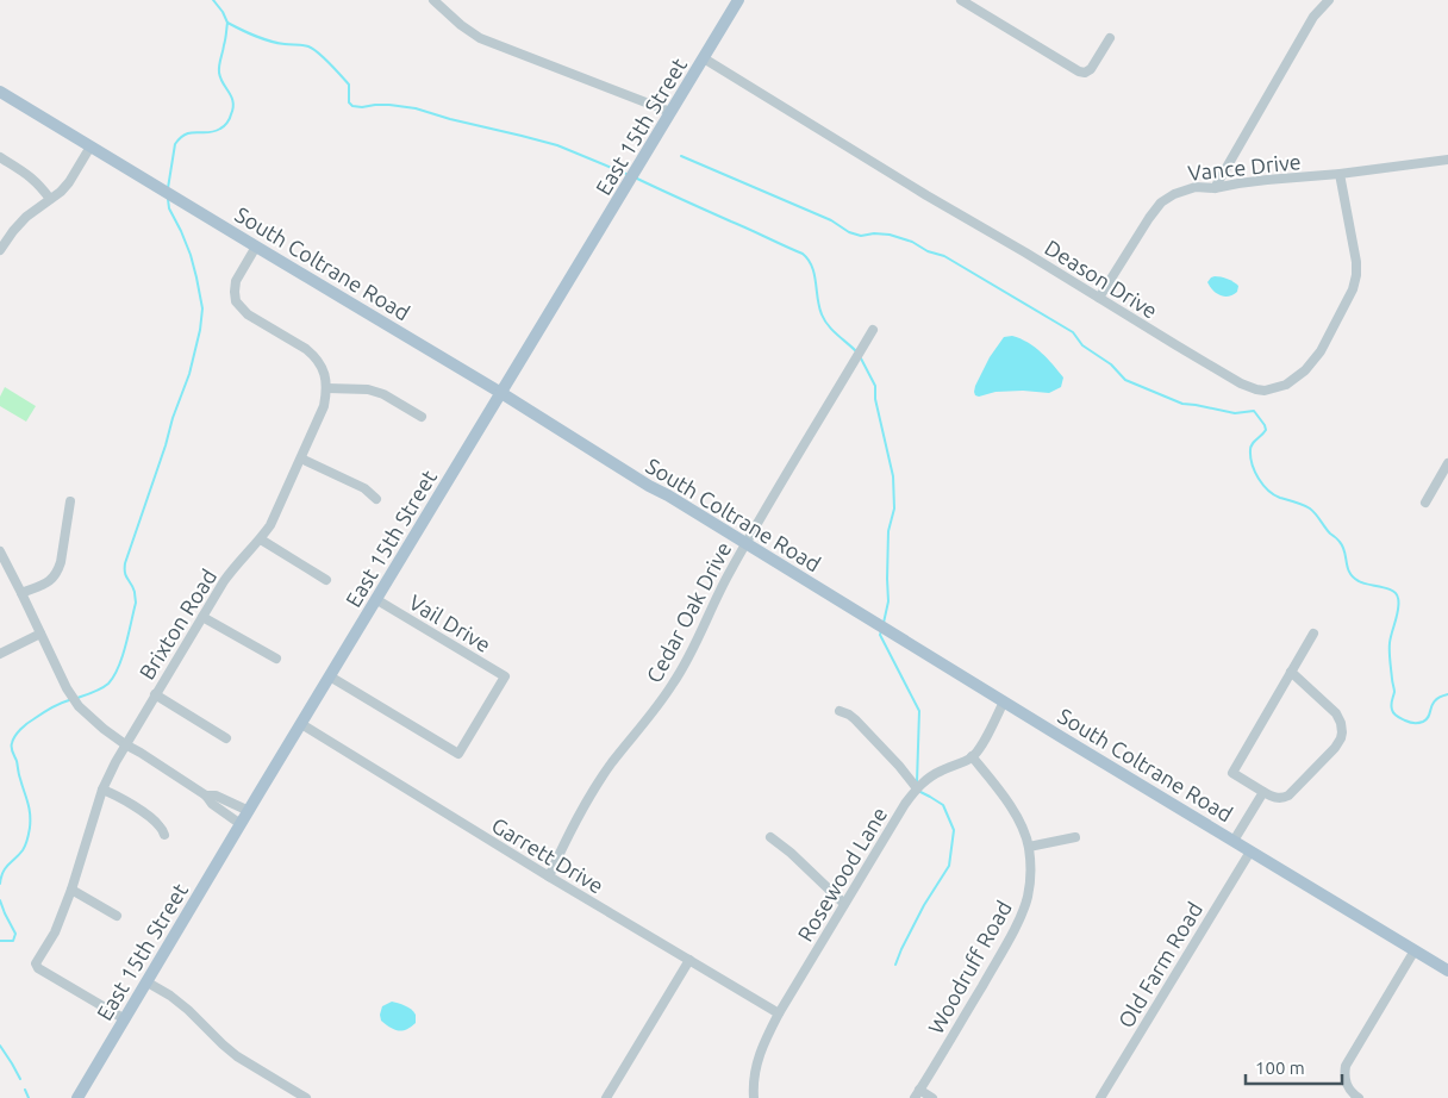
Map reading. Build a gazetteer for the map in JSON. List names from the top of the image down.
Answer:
{
  "streets": {
    "main road": ["East 15th Street", "South Coltrane Road"],
    "street": [
      "Vance Drive",
      "Deason Drive",
      "Cedar Oak Drive",
      "Vail Drive",
      "Brixton Road",
      "Garrett Drive",
      "Rosewood Lane",
      "Old Farm Road",
      "Woodruff Road"
    ]
  },
  "crossings": [
    ["East 15th Street", "South Coltrane Road"],
    ["East 15th Street", "Deason Drive"],
    ["East 15th Street", "Vail Drive"],
    ["East 15th Street", "Brixton Road"],
    ["East 15th Street", "Garrett Drive"],
    ["Vance Drive", "Deason Drive"],
    ["South Coltrane Road", "Cedar Oak Drive"],
    ["South Coltrane Road", "Old Farm Road"],
    ["Cedar Oak Drive", "Garrett Drive"],
    ["Garrett Drive", "Rosewood Lane"],
    ["Rosewood Lane", "Woodruff Road"]
  ],
  "scale_bar": "100 m"
}
